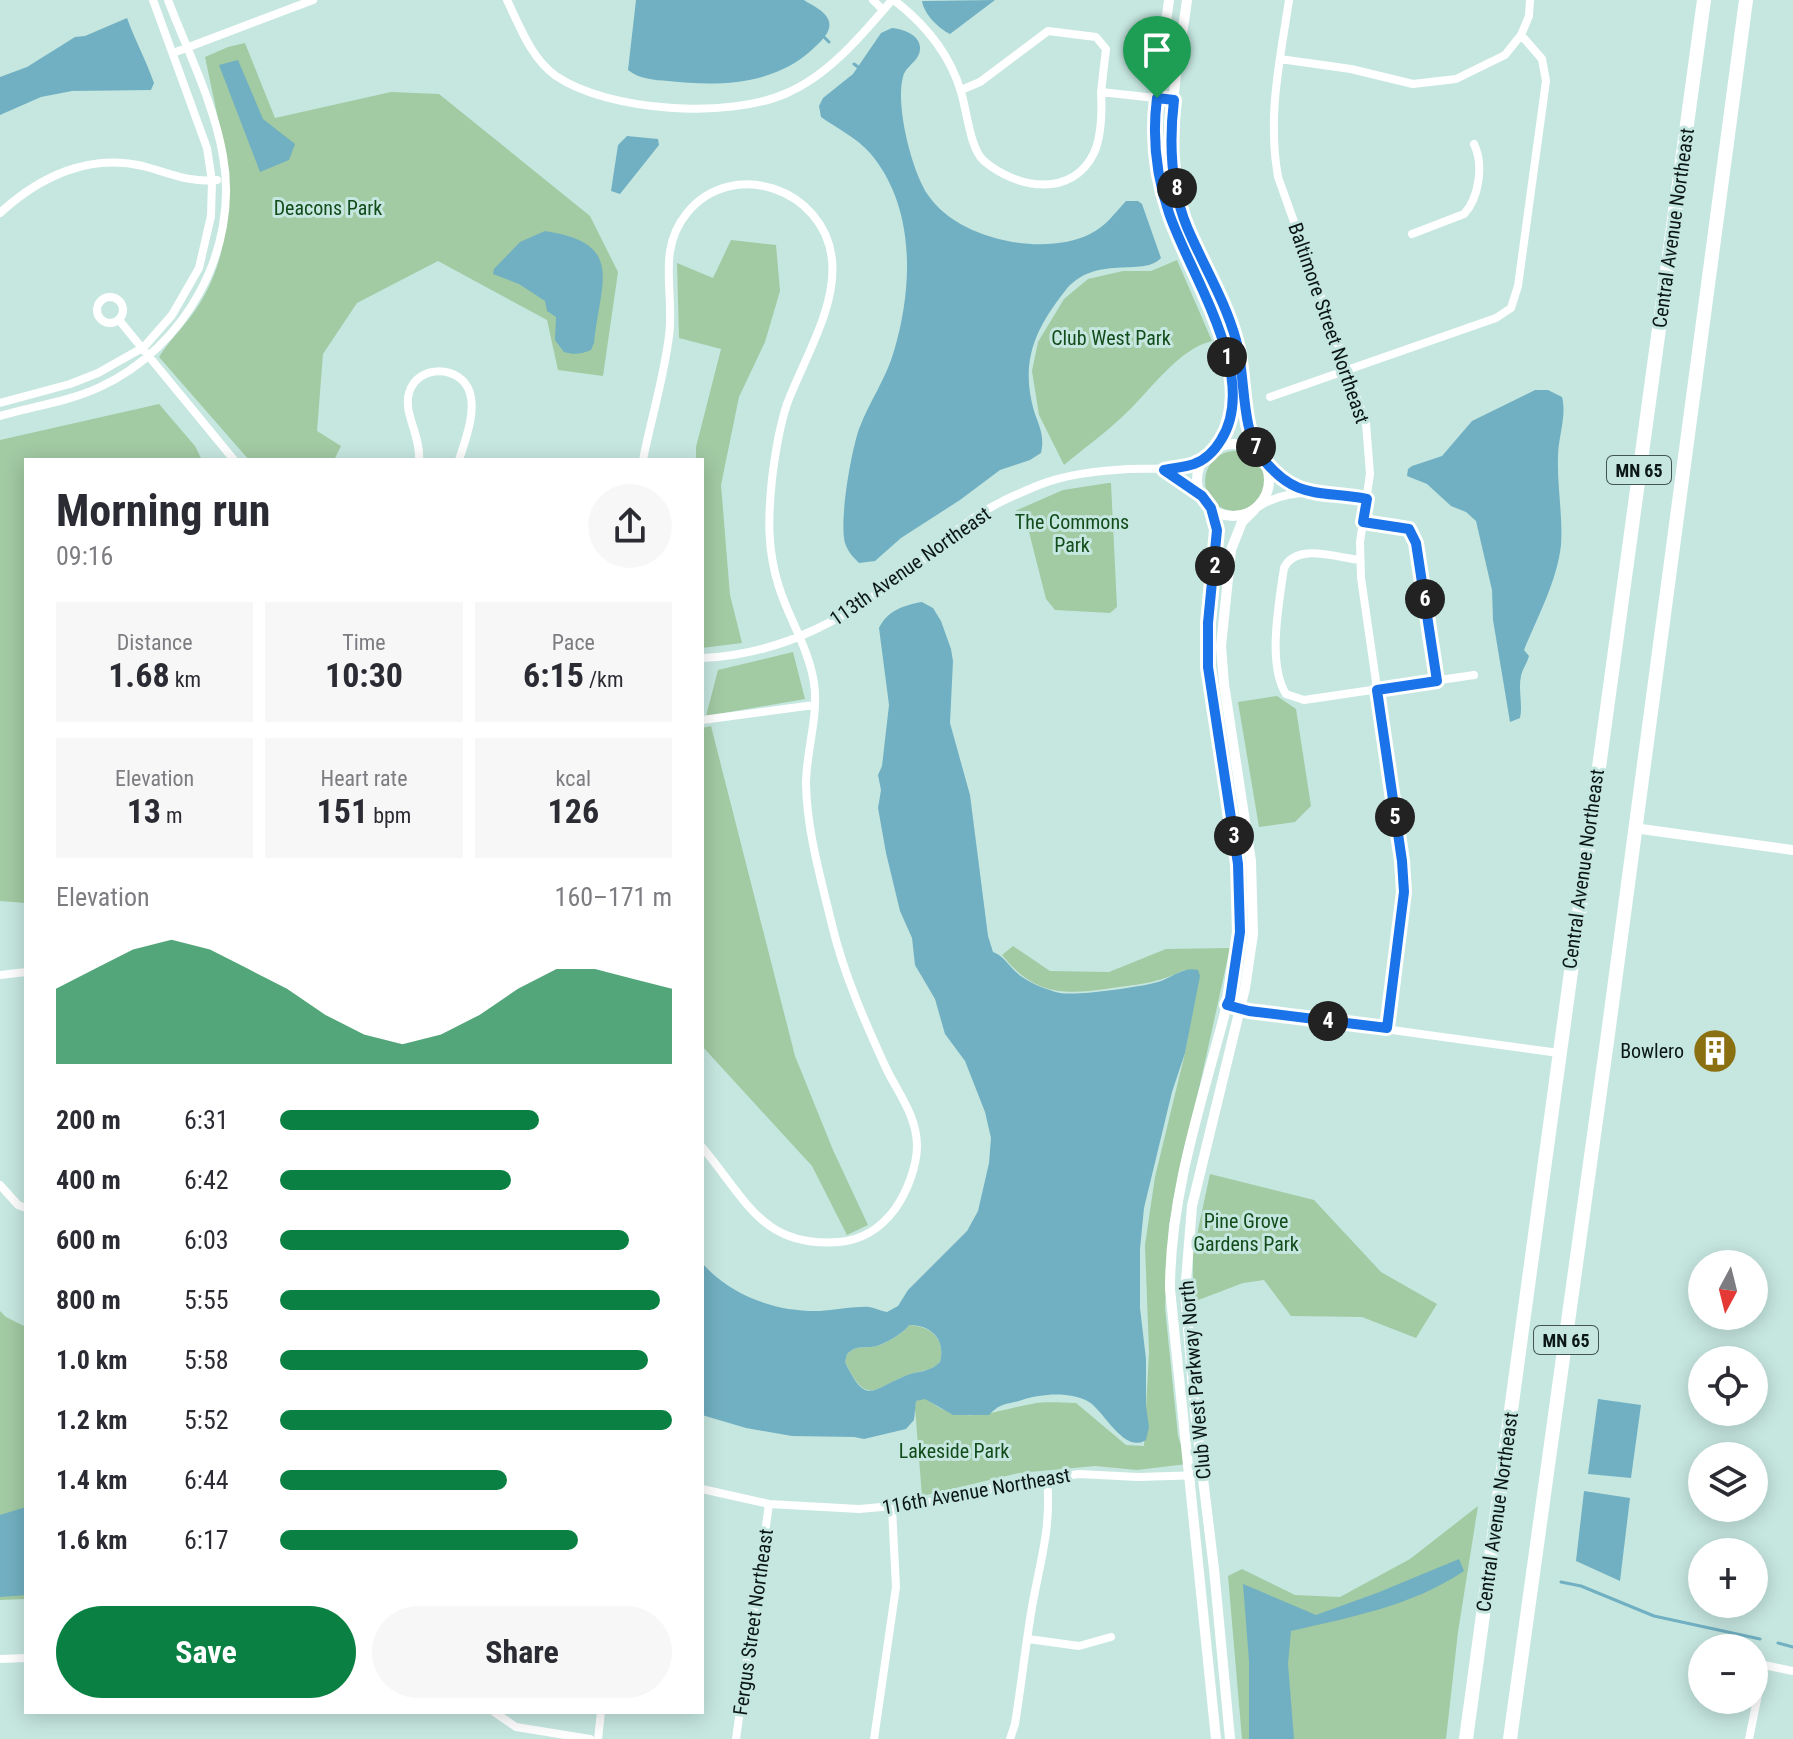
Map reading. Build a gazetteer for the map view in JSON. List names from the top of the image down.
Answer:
{
  "streets": {
    "highway": ["Central Avenue Northeast", "MN 65"],
    "street": [
      "Baltimore Street Northeast",
      "113th Avenue Northeast",
      "Club West Parkway North",
      "116th Avenue Northeast",
      "Fergus Street Northeast"
    ]
  },
  "crossings": [
    ["113th Avenue Northeast", "Club West Parkway North"],
    ["Club West Parkway North", "116th Avenue Northeast"],
    ["116th Avenue Northeast", "Fergus Street Northeast"]
  ],
  "parks": [
    "Deacons Park",
    "Club West Park",
    "The Commons Park",
    "Pine Grove Gardens Park",
    "Lakeside Park"
  ],
  "places": {
    "building": ["Bowlero"]
  },
  "north": "bottom",
  "page": {
    "pins": [
      "8",
      "1",
      "7",
      "2",
      "6",
      "5",
      "3",
      "4"
    ],
    "heading": ["Morning run", "09:16"],
    "stats": [
      ["Distance", "1.68 km"],
      ["Time", "10:30"],
      ["Pace", "6:15 /km"],
      ["Elevation", "13 m"],
      ["Heart rate", "151 bpm"],
      ["kcal", "126"]
    ],
    "chart": ["Elevation", "160–171 m"],
    "list": [
      {
        "name": "200 m",
        "note": "6:31"
      },
      {
        "name": "400 m",
        "note": "6:42"
      },
      {
        "name": "600 m",
        "note": "6:03"
      },
      {
        "name": "800 m",
        "note": "5:55"
      },
      {
        "name": "1.0 km",
        "note": "5:58"
      },
      {
        "name": "1.2 km",
        "note": "5:52"
      },
      {
        "name": "1.4 km",
        "note": "6:44"
      },
      {
        "name": "1.6 km",
        "note": "6:17"
      }
    ],
    "map_buttons": ["+", "−"],
    "buttons": ["Save", "Share"]
  }
}
